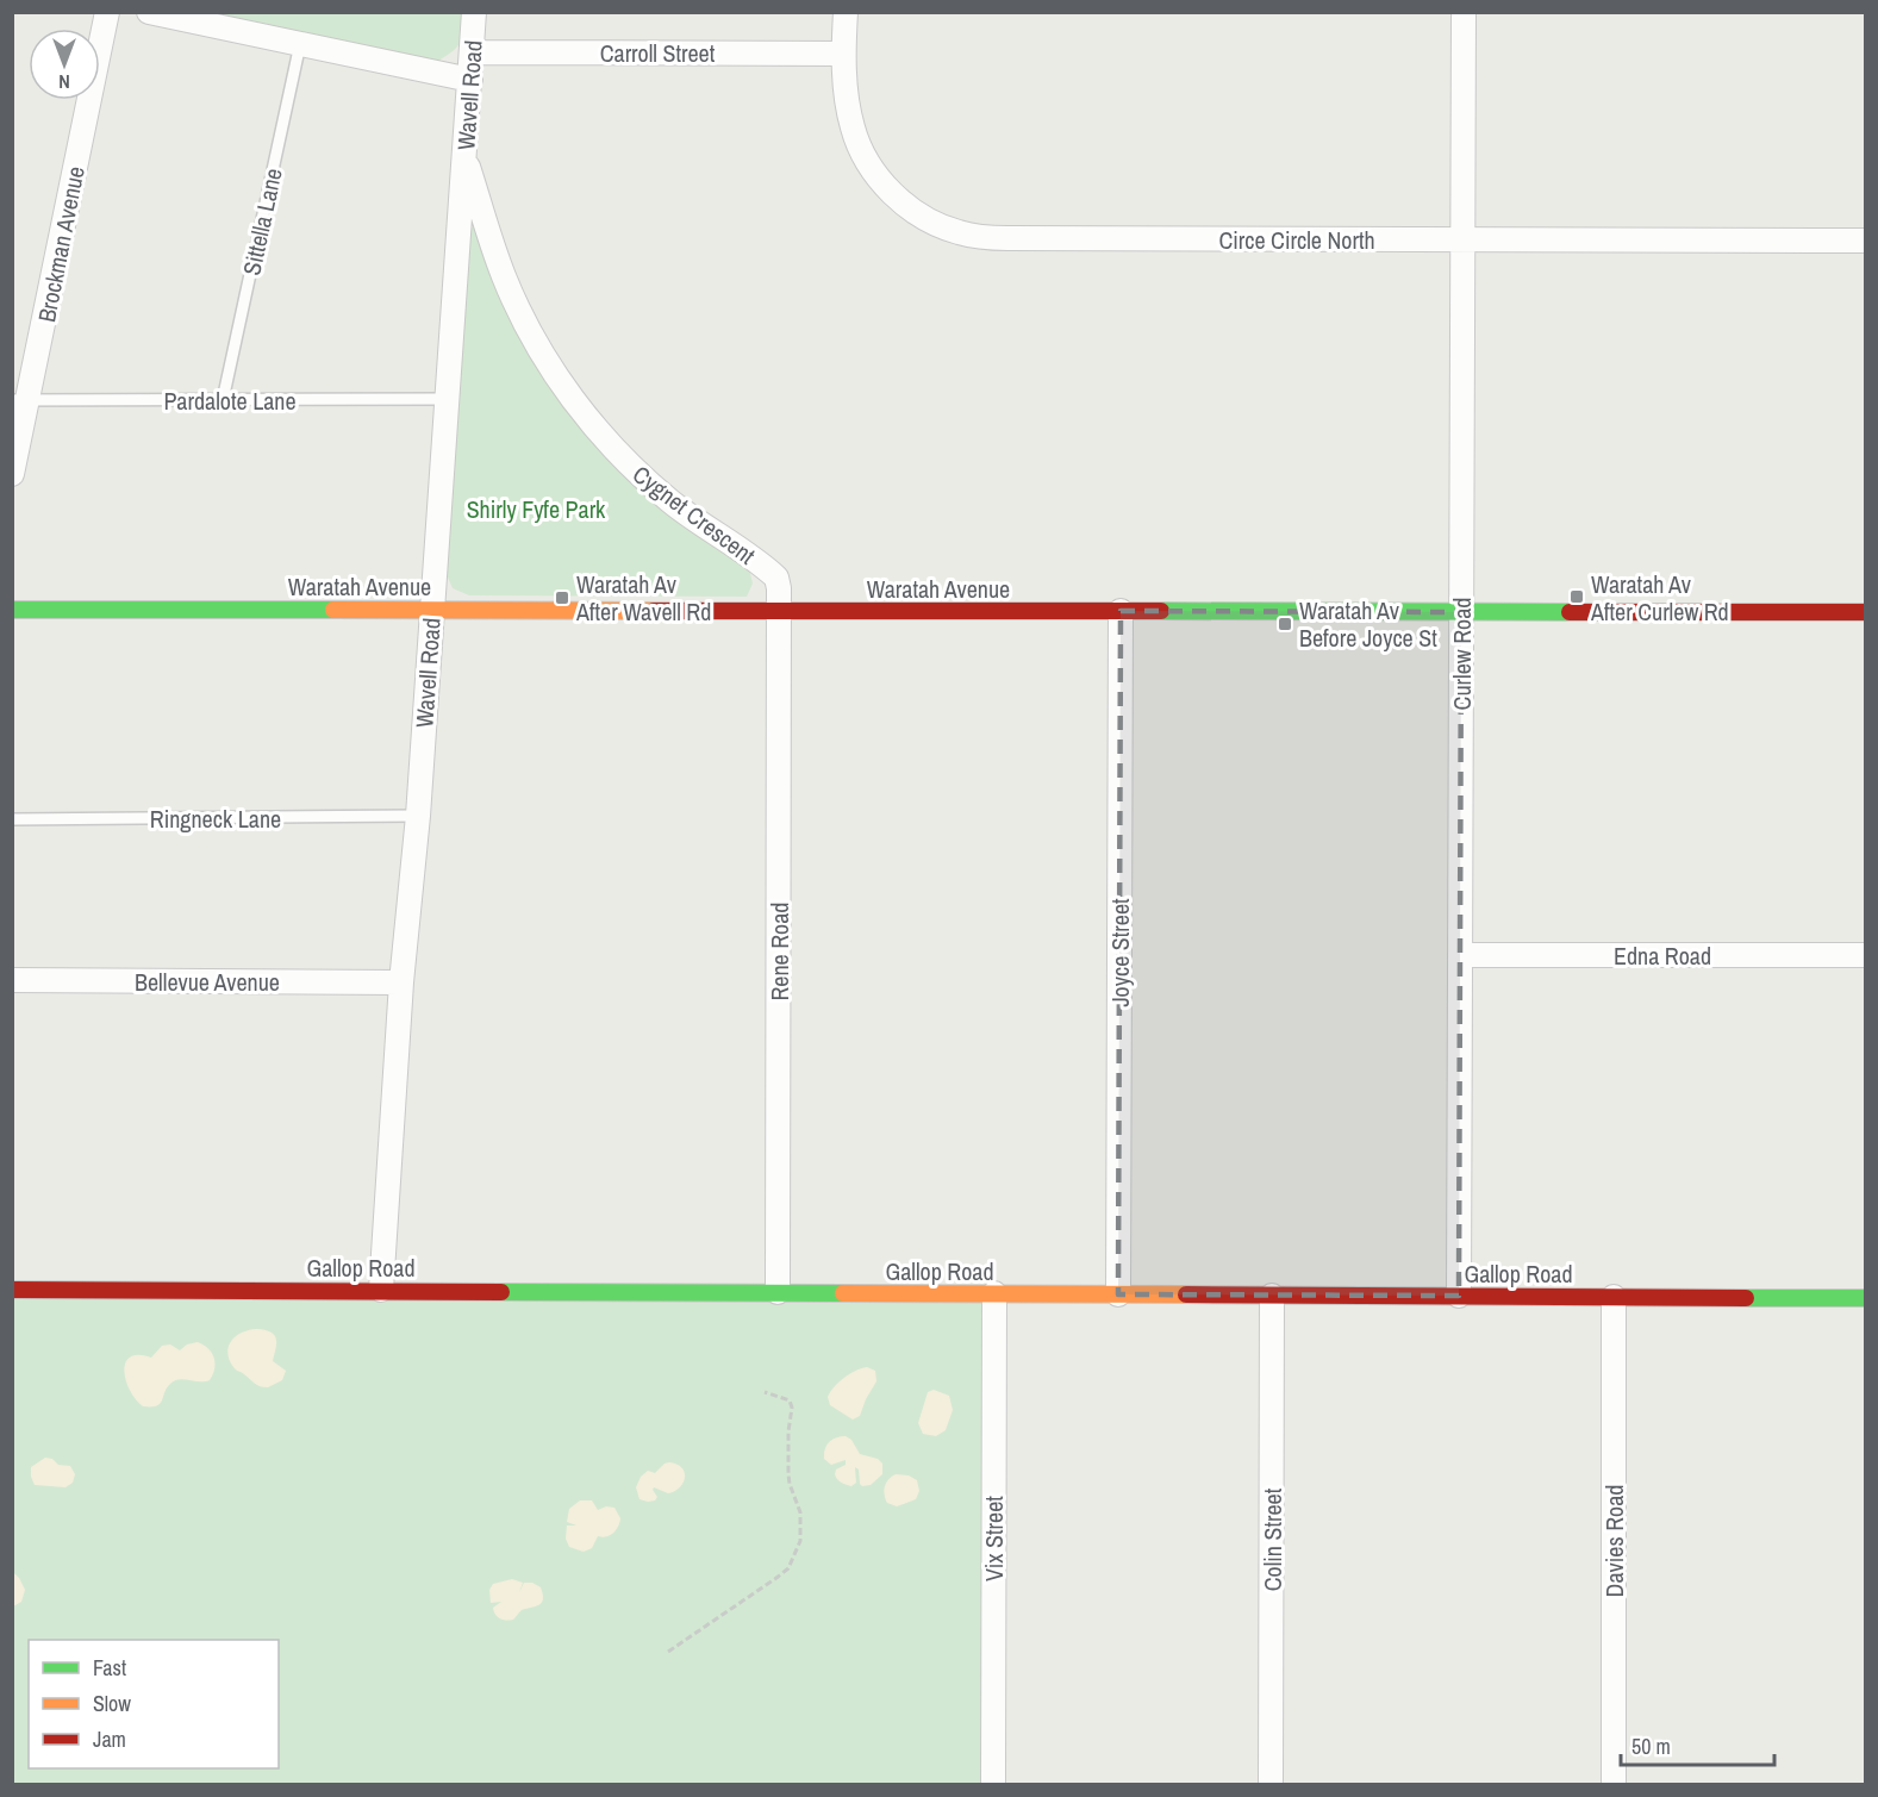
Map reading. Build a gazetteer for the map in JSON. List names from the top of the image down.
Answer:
{
  "streets": {
    "street": [
      "Carroll Street",
      "Wavell Road",
      "Circe Circle North",
      "Brockman Avenue",
      "Cygnet Crescent",
      "Waratah Avenue",
      "Curlew Road",
      "Rene Road",
      "Joyce Street",
      "Edna Road",
      "Bellevue Avenue",
      "Gallop Road",
      "Vix Street",
      "Colin Street",
      "Davies Road"
    ],
    "lane": ["Sittella Lane", "Pardalote Lane", "Ringneck Lane"]
  },
  "crossings": [
    ["Carroll Street", "Wavell Road"],
    ["Carroll Street", "Circe Circle North"],
    ["Wavell Road", "Pardalote Lane"],
    ["Wavell Road", "Cygnet Crescent"],
    ["Wavell Road", "Waratah Avenue"],
    ["Wavell Road", "Ringneck Lane"],
    ["Wavell Road", "Bellevue Avenue"],
    ["Wavell Road", "Gallop Road"],
    ["Sittella Lane", "Pardalote Lane"],
    ["Circe Circle North", "Curlew Road"],
    ["Brockman Avenue", "Pardalote Lane"],
    ["Cygnet Crescent", "Waratah Avenue"],
    ["Cygnet Crescent", "Rene Road"],
    ["Waratah Avenue", "Curlew Road"],
    ["Waratah Avenue", "Rene Road"],
    ["Waratah Avenue", "Joyce Street"],
    ["Curlew Road", "Edna Road"],
    ["Curlew Road", "Gallop Road"],
    ["Rene Road", "Gallop Road"],
    ["Joyce Street", "Gallop Road"],
    ["Gallop Road", "Vix Street"],
    ["Gallop Road", "Colin Street"],
    ["Gallop Road", "Davies Road"]
  ],
  "parks": ["Shirly Fyfe Park"],
  "places": {
    "transit": ["Waratah Av After Curlew Rd", "Waratah Av After Wavell Rd", "Waratah Av Before Joyce St"]
  },
  "legend": ["Fast", "Slow", "Jam"],
  "scale_bar": "50 m",
  "north": "bottom"
}
